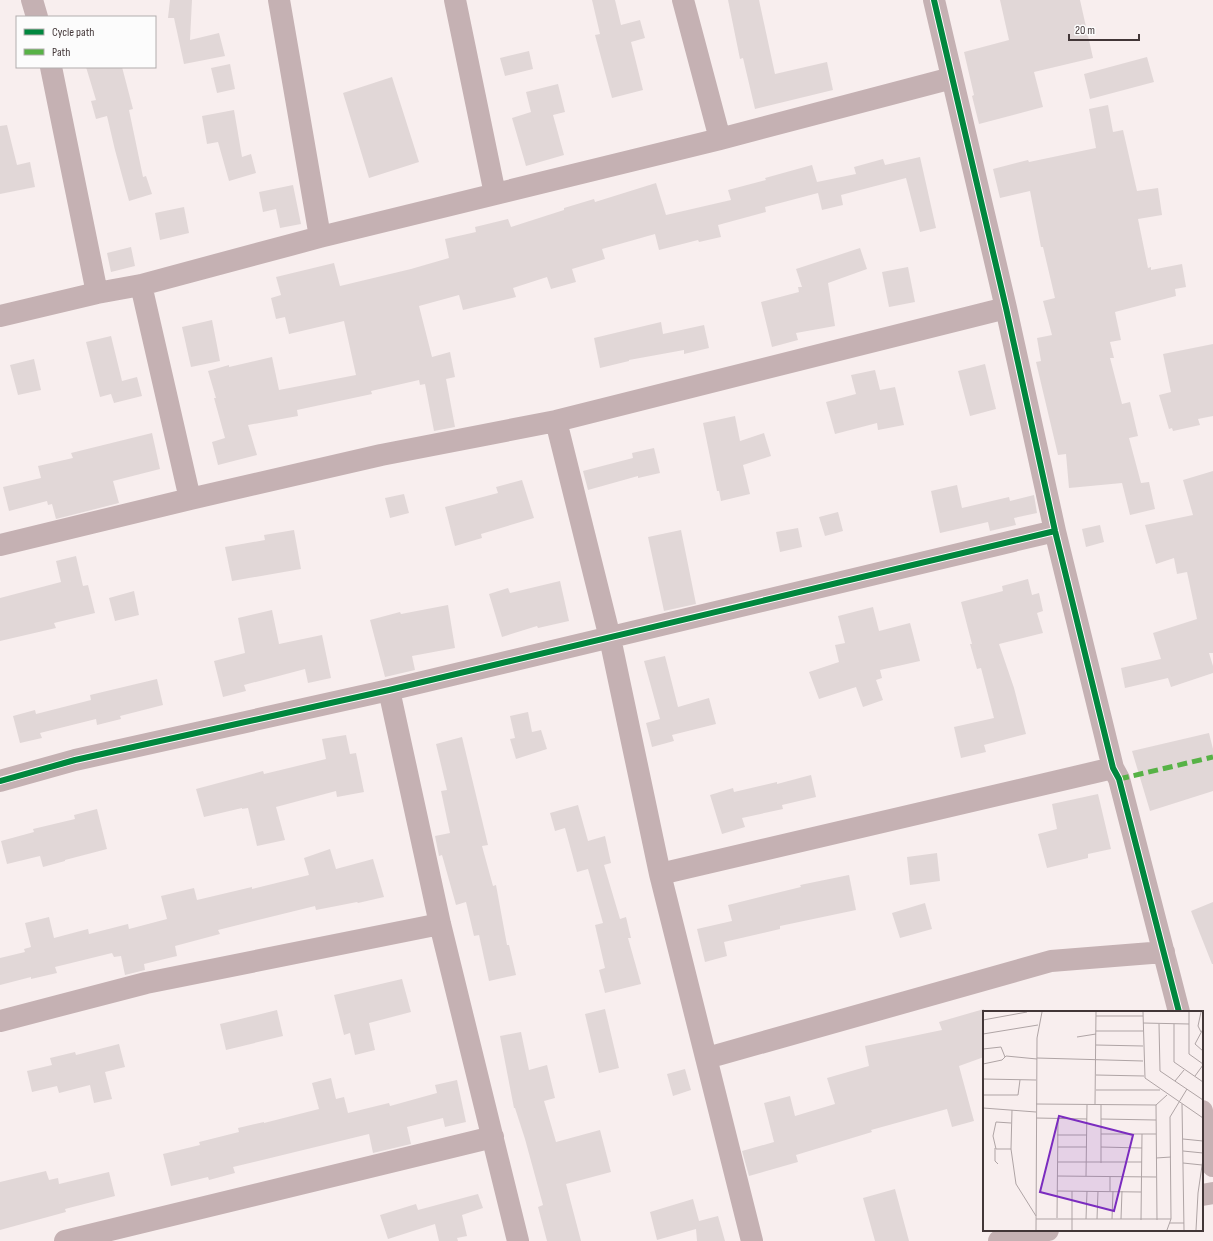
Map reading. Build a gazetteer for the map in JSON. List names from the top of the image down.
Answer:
{
  "legend": ["Cycle path", "Path"],
  "scale_bar": "20 m"
}
